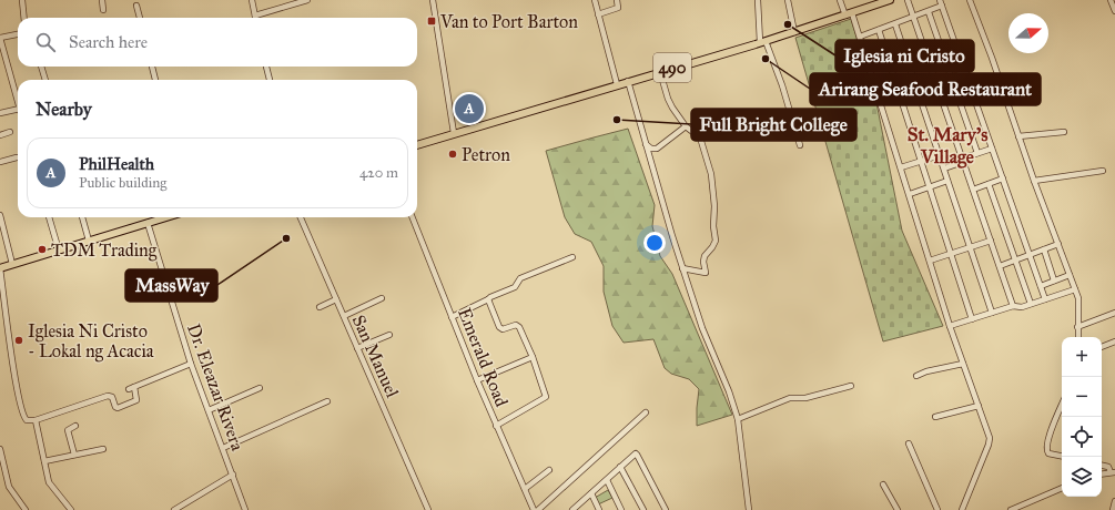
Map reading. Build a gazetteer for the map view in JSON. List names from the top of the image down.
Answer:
{
  "streets": {
    "main road": ["490"],
    "street": ["San Manuel", "Emerald Road", "Dr. Eleazar Rivera"]
  },
  "districts": ["St. Mary's Village"],
  "places": {
    "transit": ["Van to Port Barton"],
    "other": [
      "Iglesia ni Cristo",
      "Arirang Seafood Restaurant",
      "Full Bright College",
      "Petron",
      "MassWay",
      "TDM Trading",
      "Iglesia Ni Cristo - Lokal ng Acacia"
    ]
  },
  "north": "right",
  "page": {
    "search": "Search here",
    "heading": "Nearby",
    "pins": "A",
    "list": [
      {
        "mark": "A",
        "name": "PhilHealth",
        "note": "Public building",
        "value": "420 m"
      }
    ],
    "map_buttons": ["+", "−"]
  }
}
